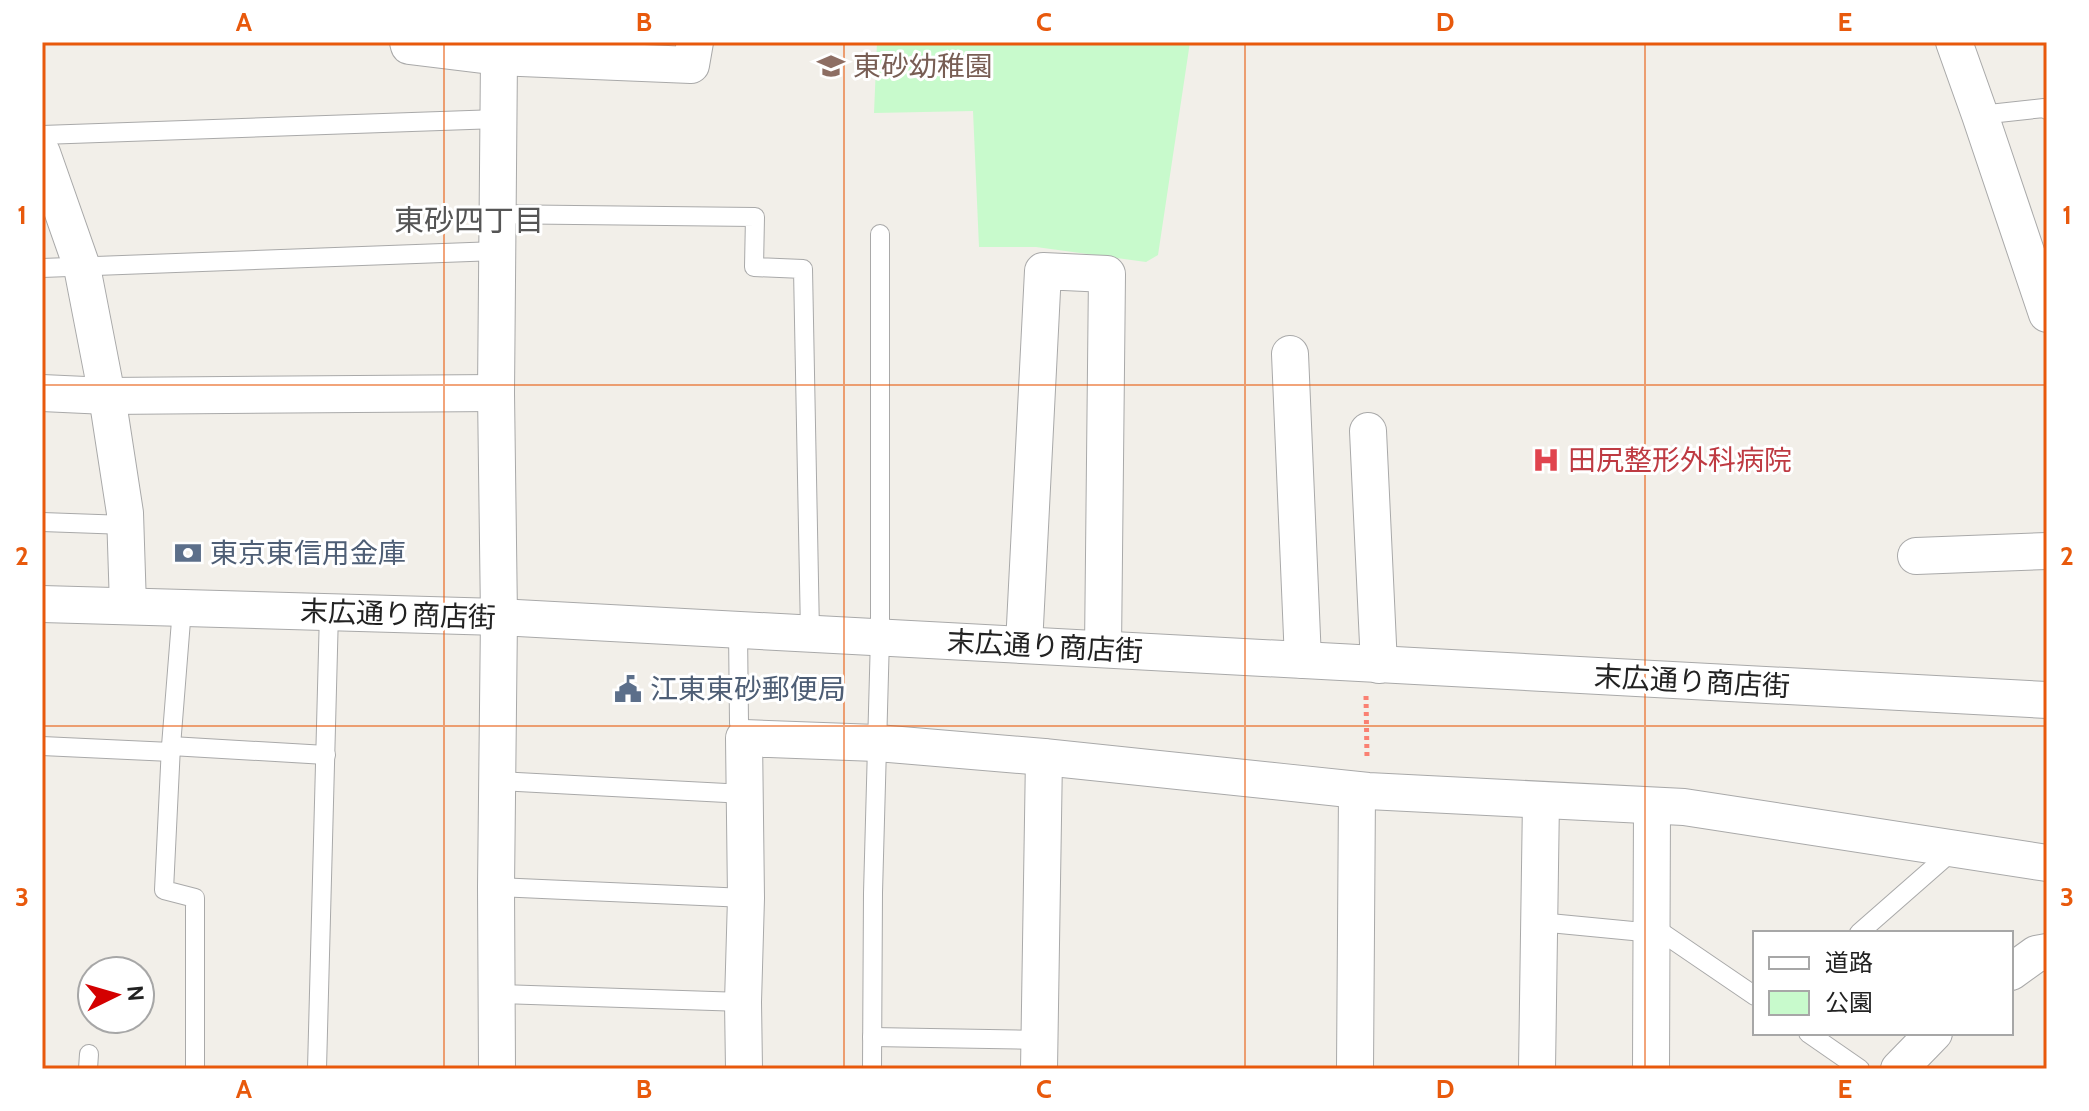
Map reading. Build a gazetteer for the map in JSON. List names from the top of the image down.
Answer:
{
  "streets": {
    "street": ["末広通り商店街"]
  },
  "districts": ["東砂四丁目"],
  "places": {
    "school or university": ["東砂幼稚園"],
    "hospital": ["田尻整形外科病院"],
    "bank": ["東京東信用金庫"],
    "public building": ["江東東砂郵便局"]
  },
  "legend": ["道路", "公園"],
  "north": "right",
  "grid": {
    "columns": [
      "A",
      "B",
      "C",
      "D",
      "E"
    ],
    "rows": ["1", "2", "3"]
  }
}
